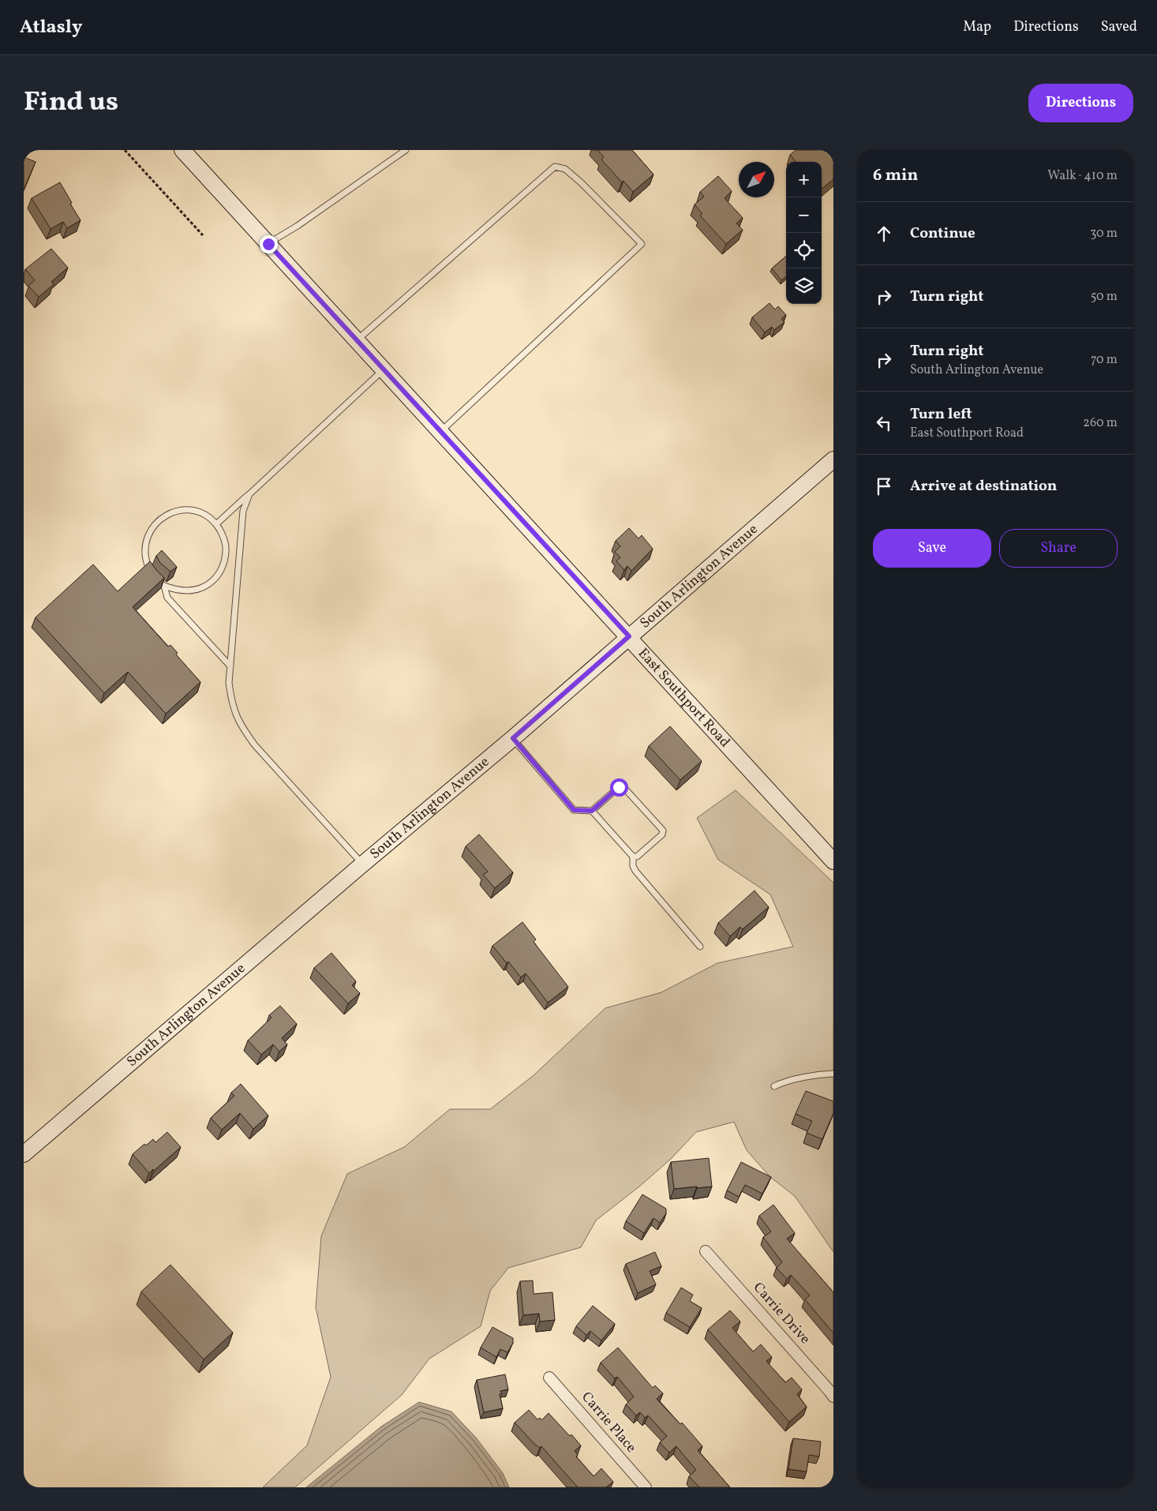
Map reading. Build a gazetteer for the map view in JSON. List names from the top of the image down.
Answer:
{
  "streets": {
    "main road": ["South Arlington Avenue", "East Southport Road"],
    "street": ["Carrie Drive", "Carrie Place"]
  },
  "crossings": [
    ["South Arlington Avenue", "East Southport Road"]
  ],
  "north": "top right",
  "page": {
    "header": "Atlasly",
    "nav": ["Map", "Directions", "Saved"],
    "title": "Find us",
    "buttons": [
      "Directions",
      ["Save", "Share"]
    ],
    "heading": ["6 min", "Walk · 410 m"],
    "map_buttons": ["+", "−"],
    "list": [
      ["Continue", "30 m"],
      ["Turn right", "50 m"],
      ["Turn right", "South Arlington Avenue", "70 m"],
      ["Turn left", "East Southport Road", "260 m"],
      "Arrive at destination"
    ]
  }
}
